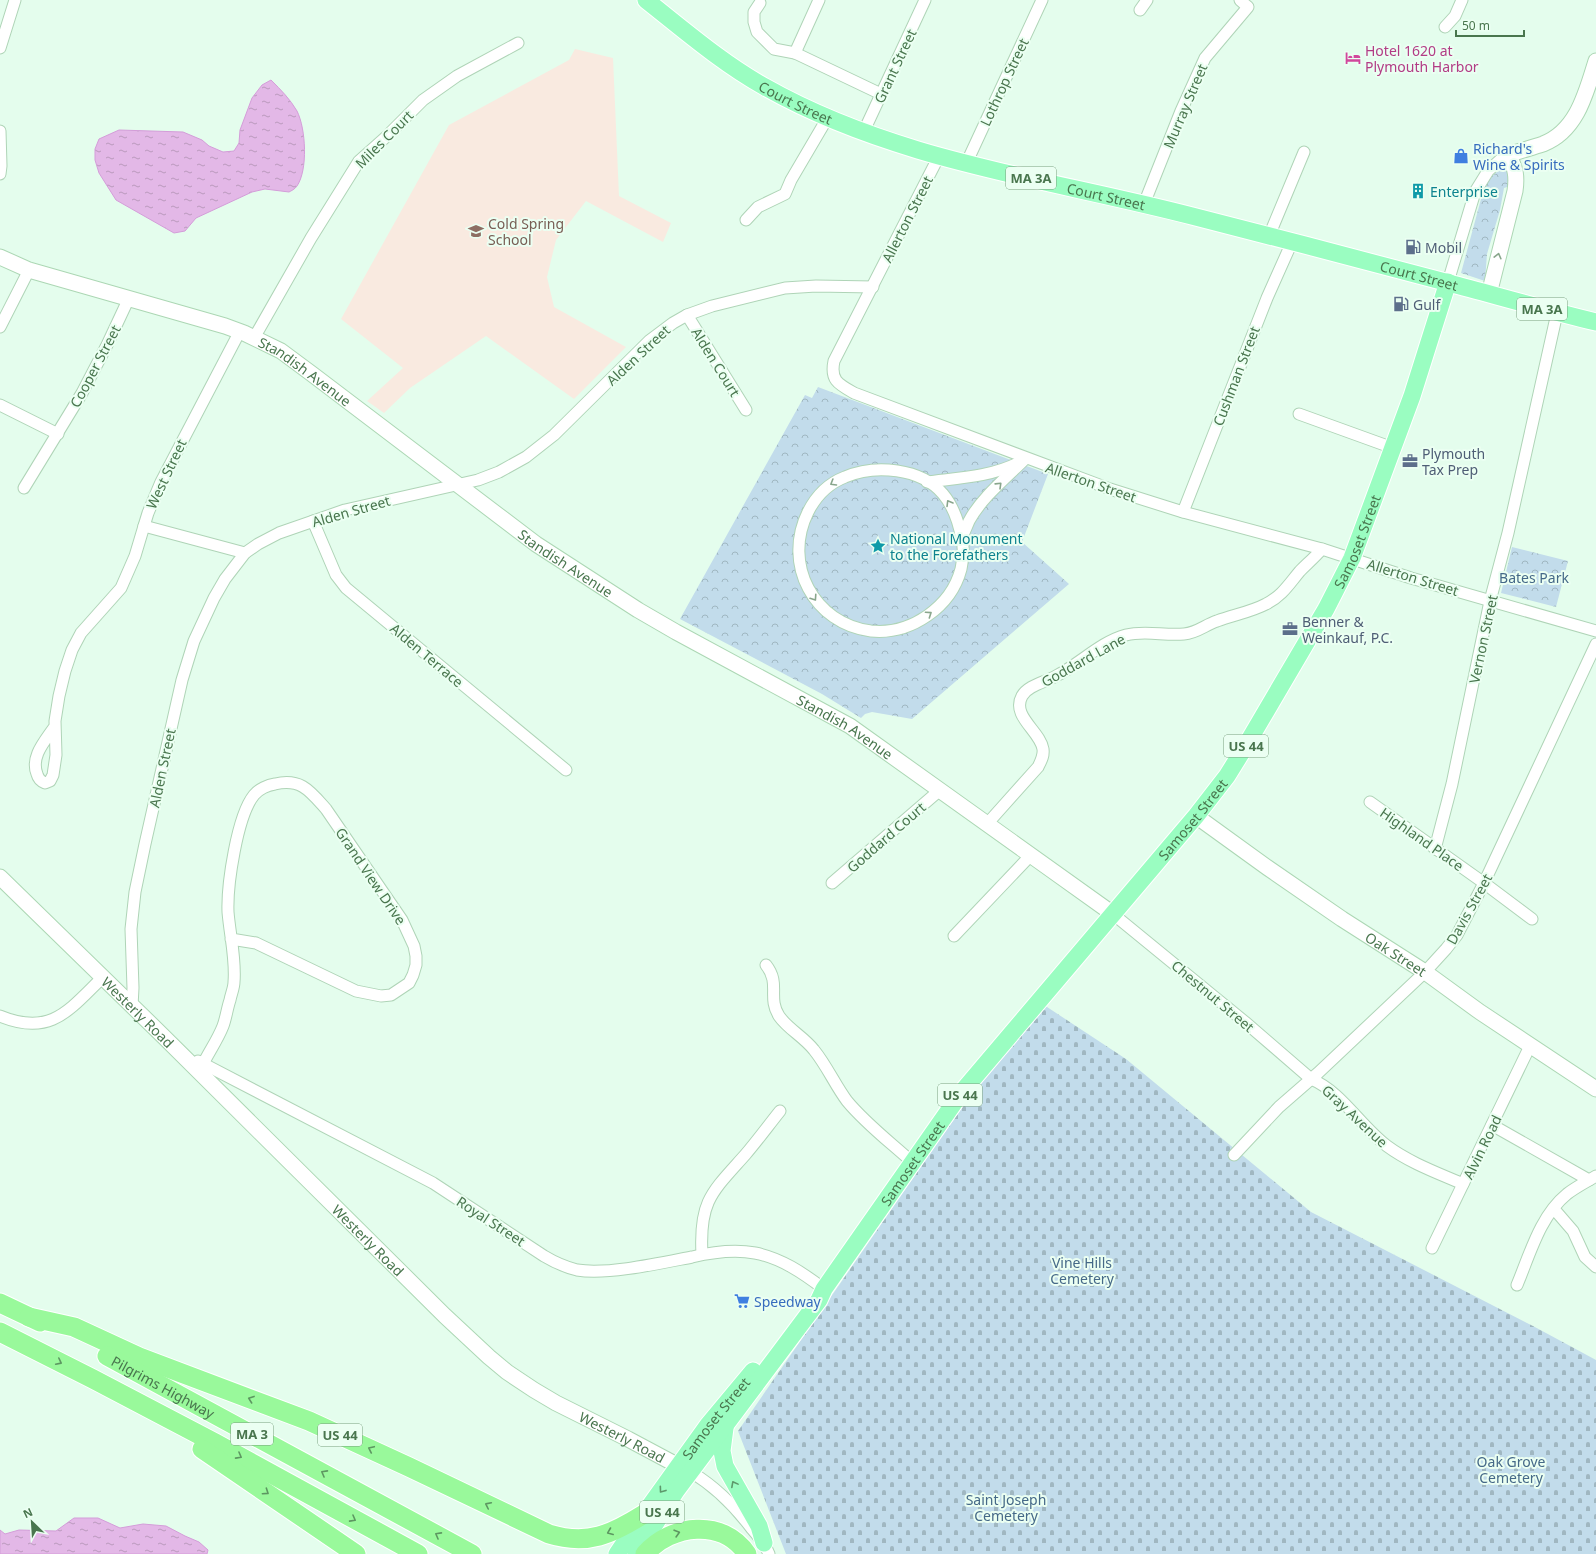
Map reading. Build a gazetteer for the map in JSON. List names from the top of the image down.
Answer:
{
  "streets": {
    "highway": ["US 44", "Pilgrims Highway", "MA 3"],
    "main road": ["Court Street", "MA 3A", "Samoset Street"],
    "street": [
      "Grant Street",
      "Lothrop Street",
      "Murray Street",
      "Miles Court",
      "Allerton Street",
      "Alden Street",
      "Alden Court",
      "Cooper Street",
      "Standish Avenue",
      "Cushman Street",
      "West Street",
      "Vernon Street",
      "Alden Terrace",
      "Goddard Lane",
      "Goddard Court",
      "Highland Place",
      "Grand View Drive",
      "Davis Street",
      "Oak Street",
      "Chestnut Street",
      "Westerly Road",
      "Gray Avenue",
      "Alvin Road",
      "Royal Street"
    ]
  },
  "crossings": [
    ["Grant Street", "Court Street"],
    ["Lothrop Street", "Court Street"],
    ["Court Street", "Murray Street"],
    ["Court Street", "Allerton Street"],
    ["Court Street", "Cushman Street"],
    ["Court Street", "Samoset Street"],
    ["Court Street", "Vernon Street"],
    ["Miles Court", "Standish Avenue"],
    ["Allerton Street", "Alden Street"],
    ["Allerton Street", "Cushman Street"],
    ["Allerton Street", "Samoset Street"],
    ["Allerton Street", "Vernon Street"],
    ["Allerton Street", "Goddard Lane"],
    ["Alden Street", "Alden Court"],
    ["Alden Street", "Standish Avenue"],
    ["Alden Street", "West Street"],
    ["Alden Street", "Alden Terrace"],
    ["Alden Street", "Westerly Road"],
    ["Cooper Street", "Standish Avenue"],
    ["Standish Avenue", "West Street"],
    ["Standish Avenue", "Samoset Street"],
    ["Standish Avenue", "Goddard Lane"],
    ["Standish Avenue", "Goddard Court"],
    ["Standish Avenue", "Chestnut Street"],
    ["Samoset Street", "US 44"],
    ["Samoset Street", "Oak Street"],
    ["Samoset Street", "Chestnut Street"],
    ["Samoset Street", "Westerly Road"],
    ["Samoset Street", "Royal Street"],
    ["Vernon Street", "Highland Place"],
    ["US 44", "Pilgrims Highway"],
    ["Highland Place", "Davis Street"],
    ["Grand View Drive", "Royal Street"],
    ["Davis Street", "Oak Street"],
    ["Davis Street", "Chestnut Street"],
    ["Davis Street", "Gray Avenue"],
    ["Oak Street", "Alvin Road"],
    ["Chestnut Street", "Gray Avenue"],
    ["Westerly Road", "Royal Street"],
    ["Gray Avenue", "Alvin Road"]
  ],
  "parks": [
    "Bates Park",
    "Vine Hills Cemetery",
    "Oak Grove Cemetery",
    "Saint Joseph Cemetery"
  ],
  "places": {
    "hotel": ["Hotel 1620 at Plymouth Harbor"],
    "shop": ["Richard's Wine & Spirits"],
    "building": ["Enterprise"],
    "school or university": ["Cold Spring School"],
    "fuel station": ["Mobil", "Gulf"],
    "office": ["Plymouth Tax Prep", "Benner & Weinkauf, P.C."],
    "place": ["National Monument to the Forefathers"],
    "supermarket": ["Speedway"]
  },
  "scale_bar": "50 m",
  "north": "top left"
}
